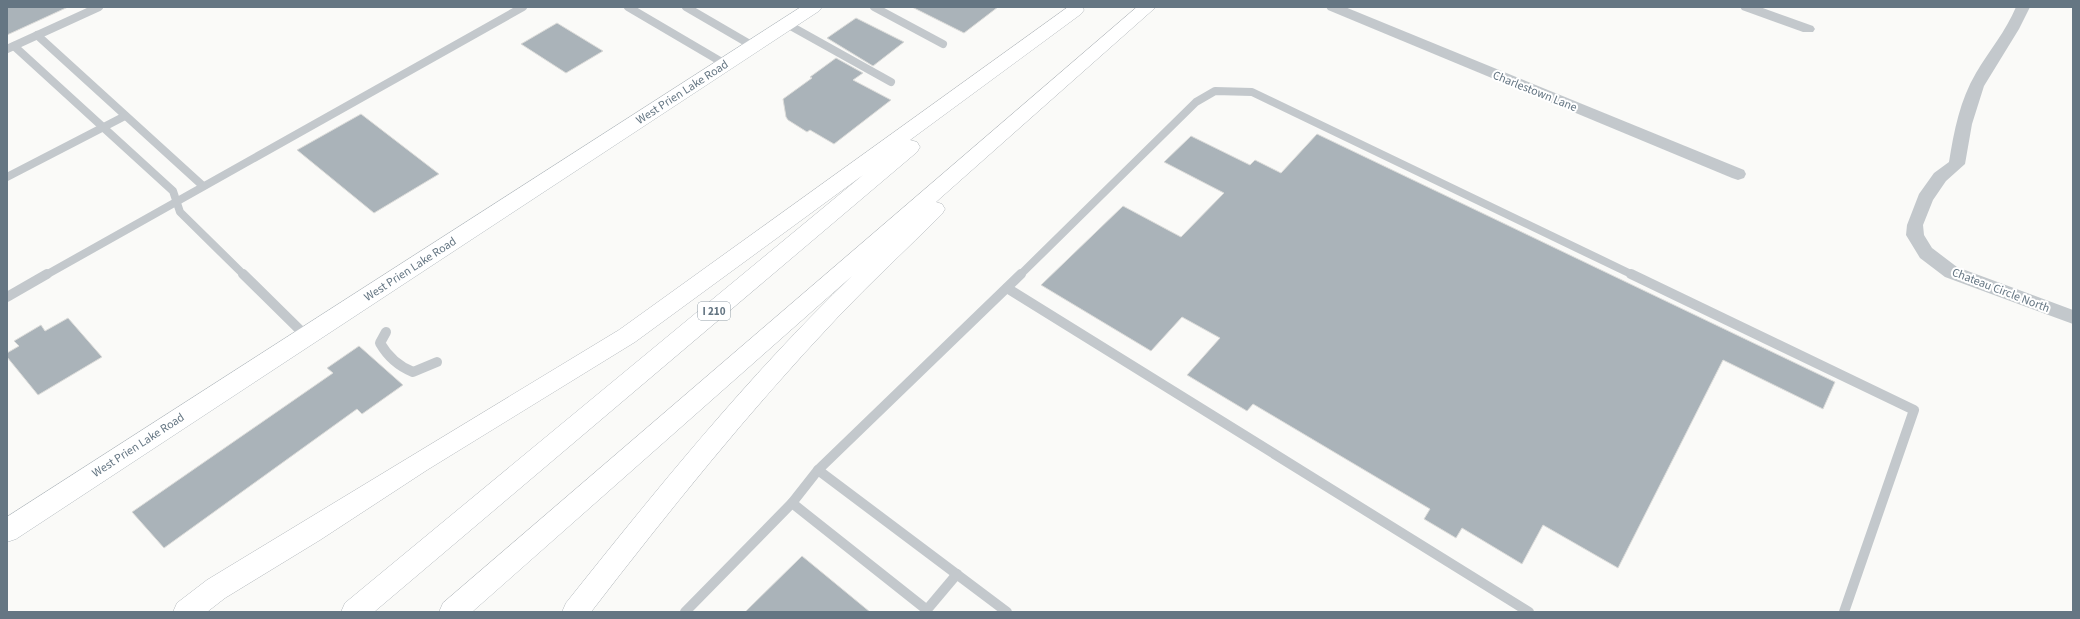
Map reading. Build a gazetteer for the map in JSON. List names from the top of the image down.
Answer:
{
  "streets": {
    "main road": ["West Prien Lake Road", "I 210"],
    "street": ["Charlestown Lane", "Chateau Circle North"]
  }
}
